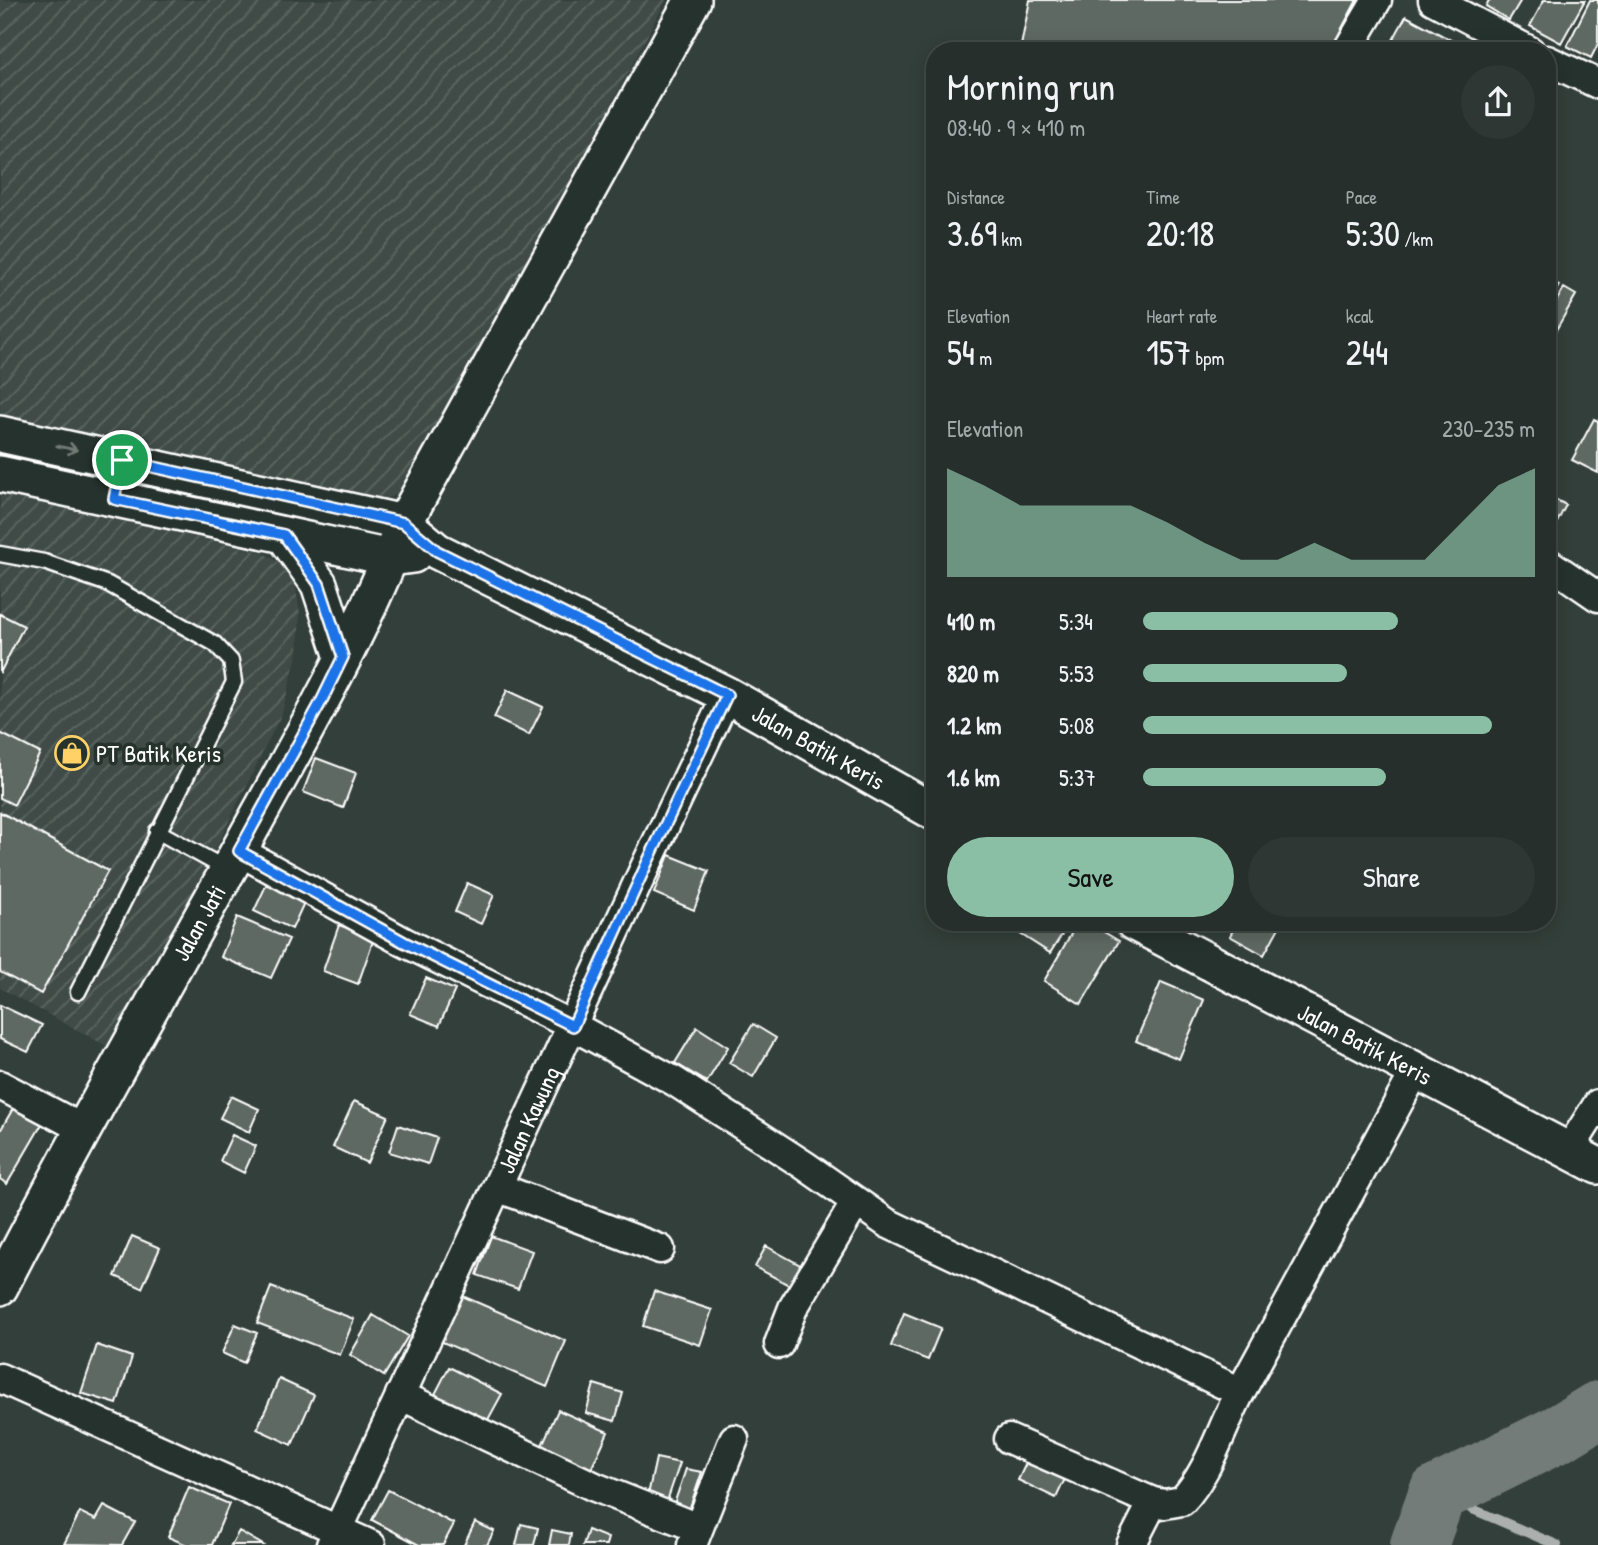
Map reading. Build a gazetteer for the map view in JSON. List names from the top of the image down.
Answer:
{
  "streets": {
    "street": ["Jalan Batik Keris", "Jalan Jati", "Jalan Kawung"]
  },
  "crossings": [
    ["Jalan Batik Keris", "Jalan Jati"],
    ["Jalan Batik Keris", "Jalan Kawung"]
  ],
  "places": {
    "shop": ["PT Batik Keris"]
  },
  "page": {
    "heading": ["Morning run", "08:40 · 9 × 410 m"],
    "stats": [
      ["Distance", "3.69 km"],
      ["Time", "20:18"],
      ["Pace", "5:30 /km"],
      ["Elevation", "54 m"],
      ["Heart rate", "157 bpm"],
      ["kcal", "244"]
    ],
    "chart": ["Elevation", "230–235 m"],
    "list": [
      {
        "name": "410 m",
        "note": "5:34"
      },
      {
        "name": "820 m",
        "note": "5:53"
      },
      {
        "name": "1.2 km",
        "note": "5:08"
      },
      {
        "name": "1.6 km",
        "note": "5:37"
      }
    ],
    "buttons": ["Save", "Share"]
  }
}
